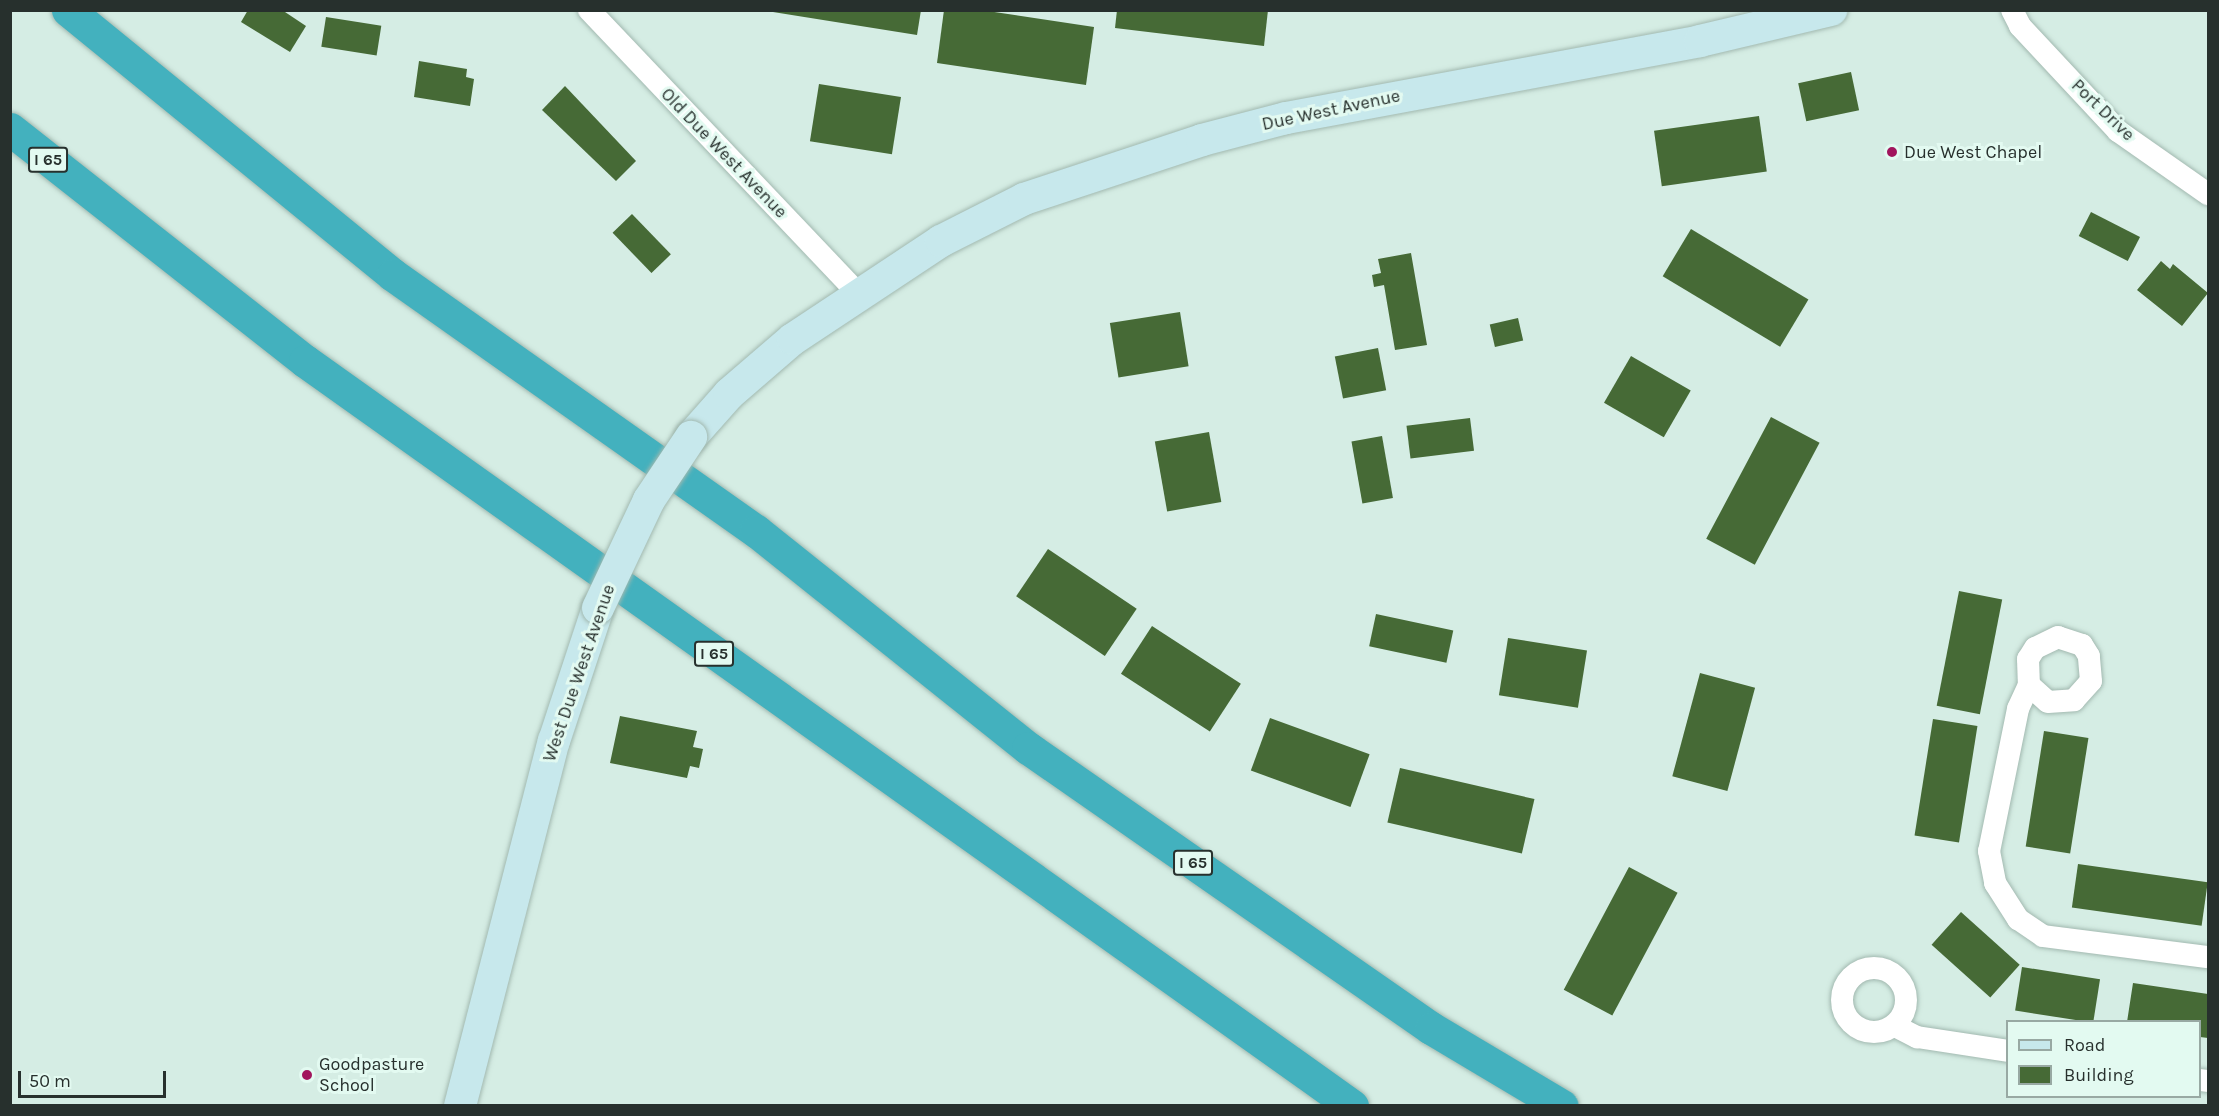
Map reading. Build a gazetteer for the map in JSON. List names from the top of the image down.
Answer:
{
  "streets": {
    "highway": ["I 65"],
    "main road": ["Due West Avenue", "West Due West Avenue"],
    "street": ["Port Drive", "Old Due West Avenue"]
  },
  "crossings": [
    ["Due West Avenue", "Old Due West Avenue"],
    ["Due West Avenue", "West Due West Avenue"],
    ["Old Due West Avenue", "West Due West Avenue"]
  ],
  "places": ["Due West Chapel", "Goodpasture School"],
  "legend": ["Road", "Building"],
  "scale_bar": "50 m"
}
